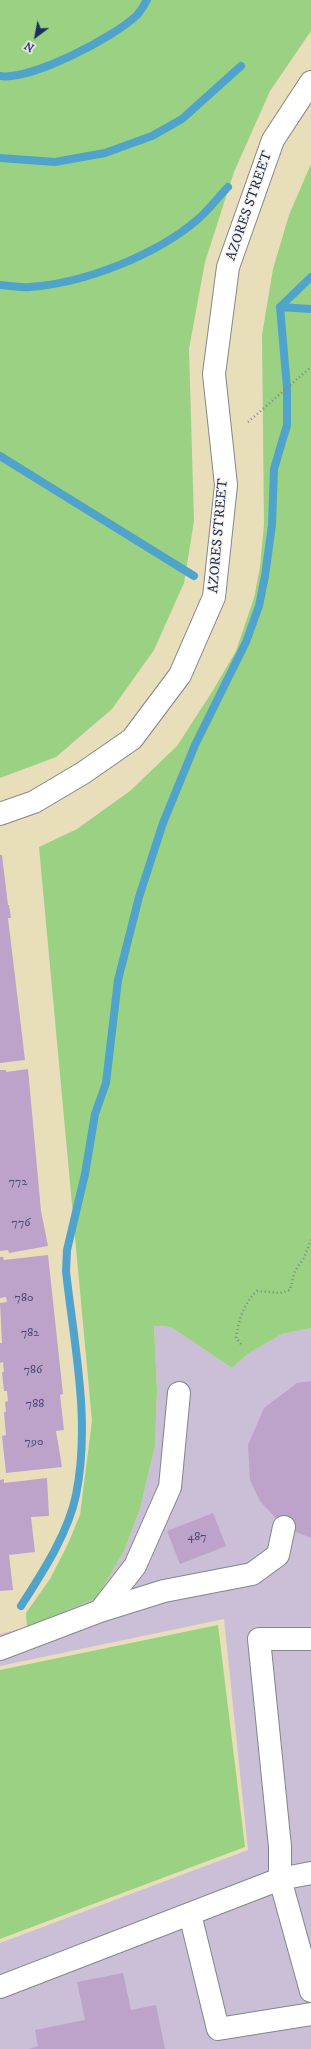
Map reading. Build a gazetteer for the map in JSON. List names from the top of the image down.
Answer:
{
  "streets": {
    "street": ["AZORES STREET"]
  },
  "house_numbers": [
    "772",
    "776",
    "780",
    "782",
    "786",
    "788",
    "790",
    "487"
  ],
  "north": "bottom left"
}
